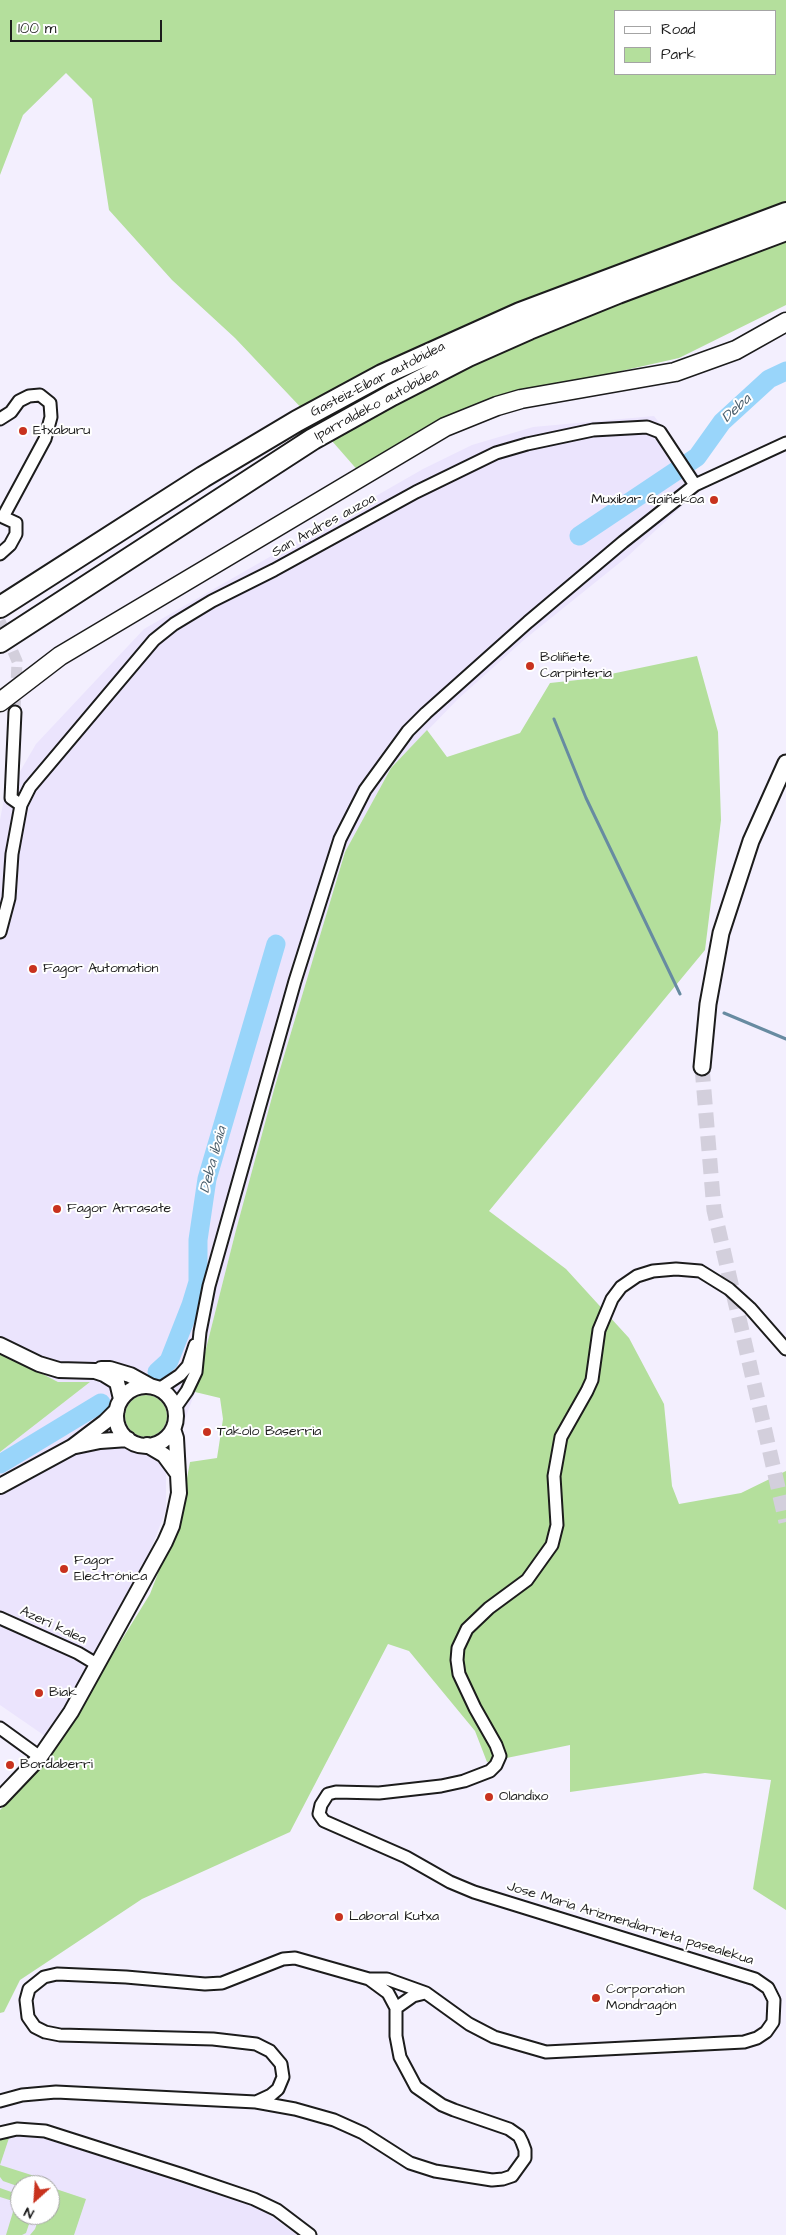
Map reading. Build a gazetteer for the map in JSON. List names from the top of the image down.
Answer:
{
  "streets": {
    "highway": ["Gasteiz-Eibar autobidea", "Iparraldeko autobidea"],
    "street": ["San Andres auzoa", "Azeri kalea", "Jose Maria Arizmendiarrieta pasealekua"]
  },
  "water": ["Deba", "Deba ibaia"],
  "places": [
    "Etxaburu",
    "Muxibar Gaiñekoa",
    "Boliñete, Carpinteria",
    "Fagor Automation",
    "Fagor Arrasate",
    "Takolo Baserria",
    "Fagor Electrónica",
    "Biak",
    "Bordaberri",
    "Olandixo",
    "Laboral Kutxa",
    "Corporation Mondragón"
  ],
  "legend": ["Road", "Park"],
  "scale_bar": "100 m",
  "north": "bottom left"
}
